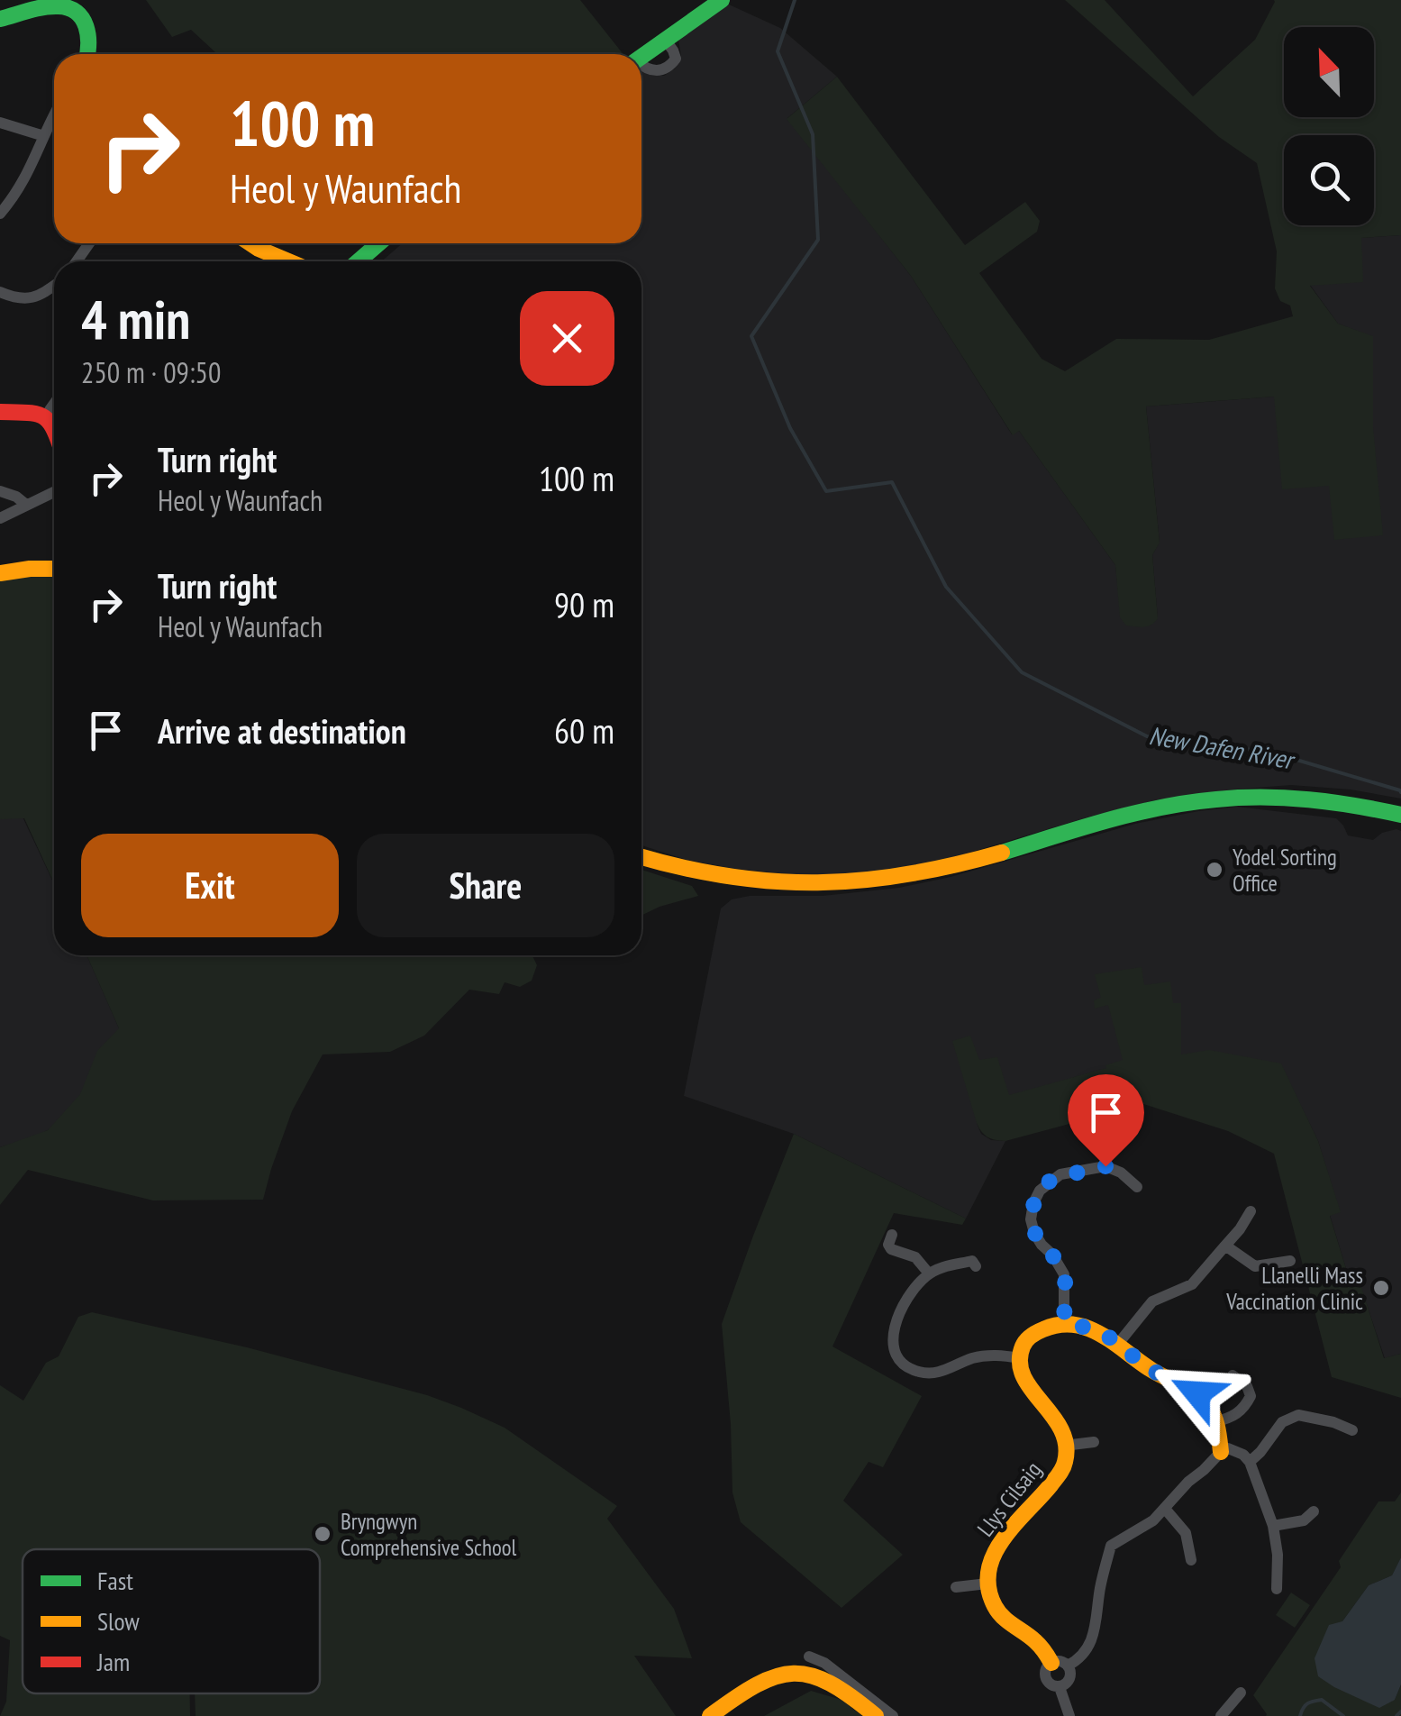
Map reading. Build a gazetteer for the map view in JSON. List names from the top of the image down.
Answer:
{
  "streets": {
    "street": ["Llys Cilsaig"]
  },
  "water": ["New Dafen River"],
  "places": ["Yodel Sorting Office", "Llanelli Mass Vaccination Clinic", "Bryngwyn Comprehensive School"],
  "legend": ["Fast", "Slow", "Jam"],
  "north": "top left",
  "page": {
    "turn": ["100 m", "Heol y Waunfach"],
    "heading": ["4 min", "250 m · 09:50"],
    "list": [
      {
        "name": "Turn right",
        "note": "Heol y Waunfach",
        "value": "100 m"
      },
      {
        "name": "Turn right",
        "note": "Heol y Waunfach",
        "value": "90 m"
      },
      {
        "name": "Arrive at destination",
        "value": "60 m"
      }
    ],
    "buttons": ["Exit", "Share"]
  }
}
